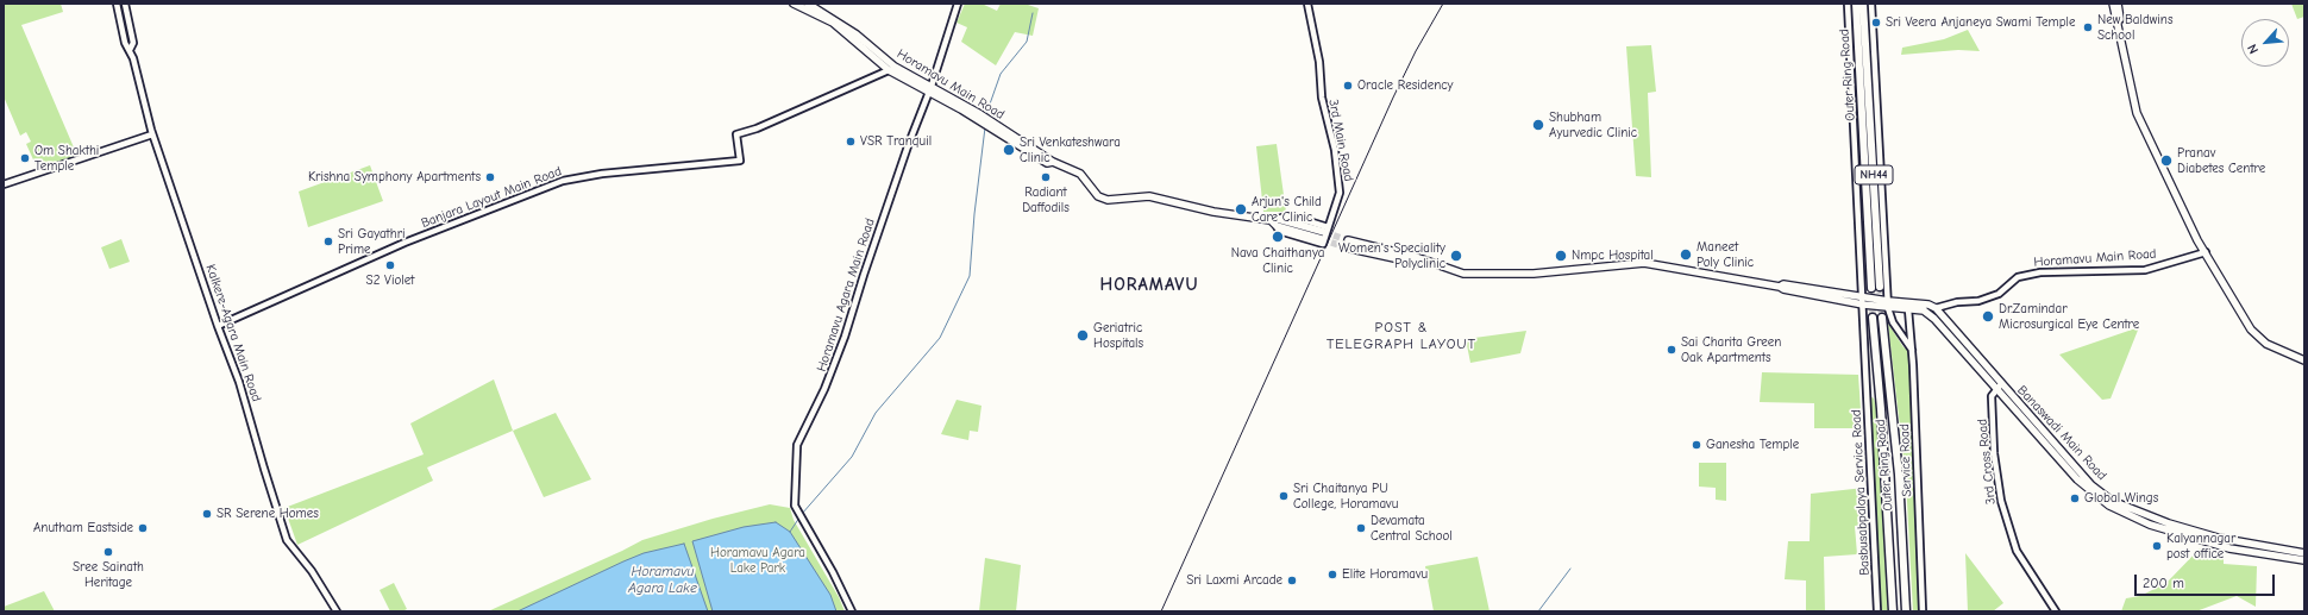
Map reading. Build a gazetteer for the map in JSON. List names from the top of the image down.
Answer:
{
  "streets": {
    "highway": ["Outer Ring Road", "NH44"],
    "main road": ["Horamavu Main Road", "Banaswadi Main Road"],
    "street": [
      "3rd Main Road",
      "Banjara Layout Main Road",
      "Horamavu Agara Main Road",
      "Kalkere-Agara Main Road",
      "Service Road",
      "3rd Cross Road",
      "Basbusabpalaya Service Road"
    ]
  },
  "crossings": [
    ["Horamavu Main Road", "3rd Main Road"],
    ["Horamavu Main Road", "Banjara Layout Main Road"],
    ["Horamavu Main Road", "Horamavu Agara Main Road"],
    ["Horamavu Main Road", "Banaswadi Main Road"],
    ["Banjara Layout Main Road", "Kalkere-Agara Main Road"],
    ["Banaswadi Main Road", "Service Road"],
    ["Banaswadi Main Road", "3rd Cross Road"]
  ],
  "districts": ["HORAMAVU", "POST & TELEGRAPH LAYOUT"],
  "water": ["Horamavu Agara Lake"],
  "parks": ["Horamavu Agara Lake Park"],
  "places": [
    "Sri Veera Anjaneya Swami Temple",
    "New Baldwins School",
    "Oracle Residency",
    "Shubham Ayurvedic Clinic",
    "VSR Tranquil",
    "Sri Venkateshwara Clinic",
    "Om Shakthi Temple",
    "Pranav Diabetes Centre",
    "Krishna Symphony Apartments",
    "Radiant Daffodils",
    "Arjun's Child Care Clinic",
    "Nava Chaithanya Clinic",
    "Sri Gayathri Prime",
    "Maneet Poly Clinic",
    "Women's Speciality Polyclinic",
    "Nmpc Hospital",
    "S2 Violet",
    "Dr.Zamindar Microsurgical Eye Centre",
    "Geriatric Hospitals",
    "Sai Charita Green Oak Apartments",
    "Ganesha Temple",
    "Sri Chaitanya PU College, Horamavu",
    "Global Wings",
    "SR Serene Homes",
    "Anutham Eastside",
    "Devamata Central School",
    "Kalyannagar post office",
    "Sree Sainath Heritage",
    "Elite Horamavu",
    "Sri Laxmi Arcade"
  ],
  "scale_bar": "200 m",
  "north": "bottom left"
}
